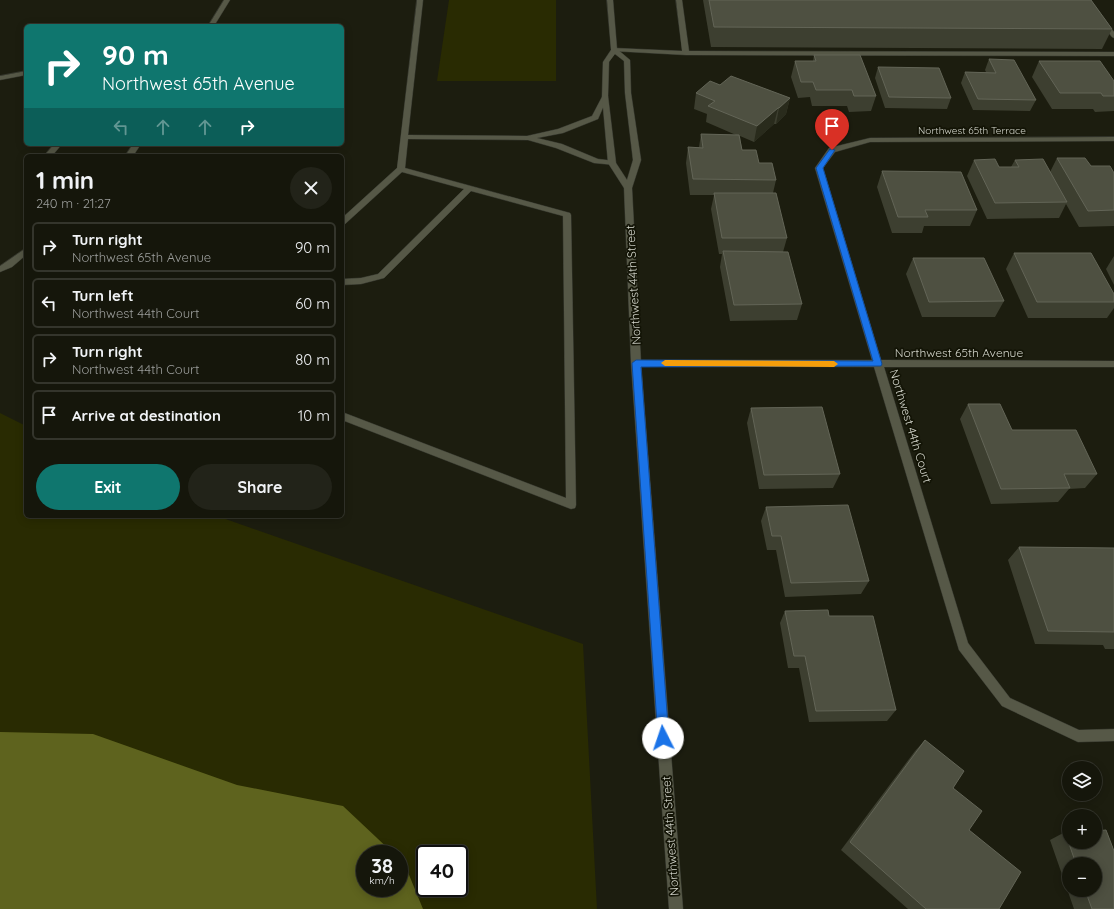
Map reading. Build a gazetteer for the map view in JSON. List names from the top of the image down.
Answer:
{
  "streets": {
    "street": [
      "Northwest 65th Terrace",
      "Northwest 44th Street",
      "Northwest 65th Avenue",
      "Northwest 44th Court"
    ]
  },
  "crossings": [
    ["Northwest 65th Terrace", "Northwest 44th Court"],
    ["Northwest 44th Street", "Northwest 65th Avenue"],
    ["Northwest 65th Avenue", "Northwest 44th Court"]
  ],
  "page": {
    "turn": ["90 m", "Northwest 65th Avenue"],
    "heading": ["1 min", "240 m · 21:27"],
    "list": [
      {
        "name": "Turn right",
        "note": "Northwest 65th Avenue",
        "value": "90 m"
      },
      {
        "name": "Turn left",
        "note": "Northwest 44th Court",
        "value": "60 m"
      },
      {
        "name": "Turn right",
        "note": "Northwest 44th Court",
        "value": "80 m"
      },
      {
        "name": "Arrive at destination",
        "value": "10 m"
      }
    ],
    "buttons": ["Exit", "Share"],
    "map_buttons": ["+", "−"],
    "speed": "38 km/h",
    "limit": "40"
  }
}
